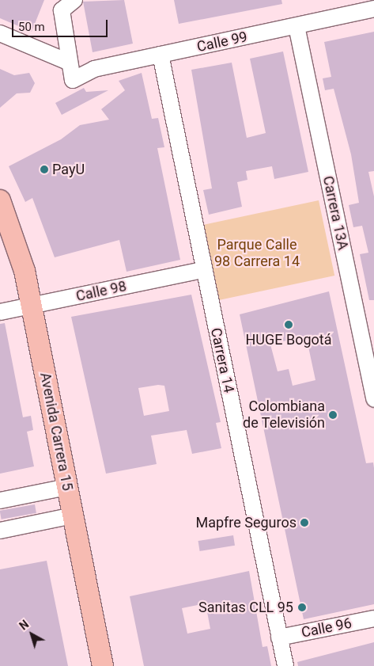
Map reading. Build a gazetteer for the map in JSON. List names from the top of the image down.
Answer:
{
  "streets": {
    "main road": ["Avenida Carrera 15"],
    "street": [
      "Calle 99",
      "Carrera 13A",
      "Calle 98",
      "Carrera 14",
      "Calle 96"
    ]
  },
  "crossings": [
    ["Calle 99", "Carrera 13A"],
    ["Calle 99", "Carrera 14"],
    ["Calle 98", "Carrera 14"],
    ["Calle 98", "Avenida Carrera 15"],
    ["Carrera 14", "Calle 96"]
  ],
  "parks": ["Parque Calle 98 Carrera 14"],
  "places": [
    "PayU",
    "HUGE Bogotá",
    "Colombiana de Televisión",
    "Mapfre Seguros",
    "Sanitas CLL 95"
  ],
  "scale_bar": "50 m",
  "north": "top left"
}
